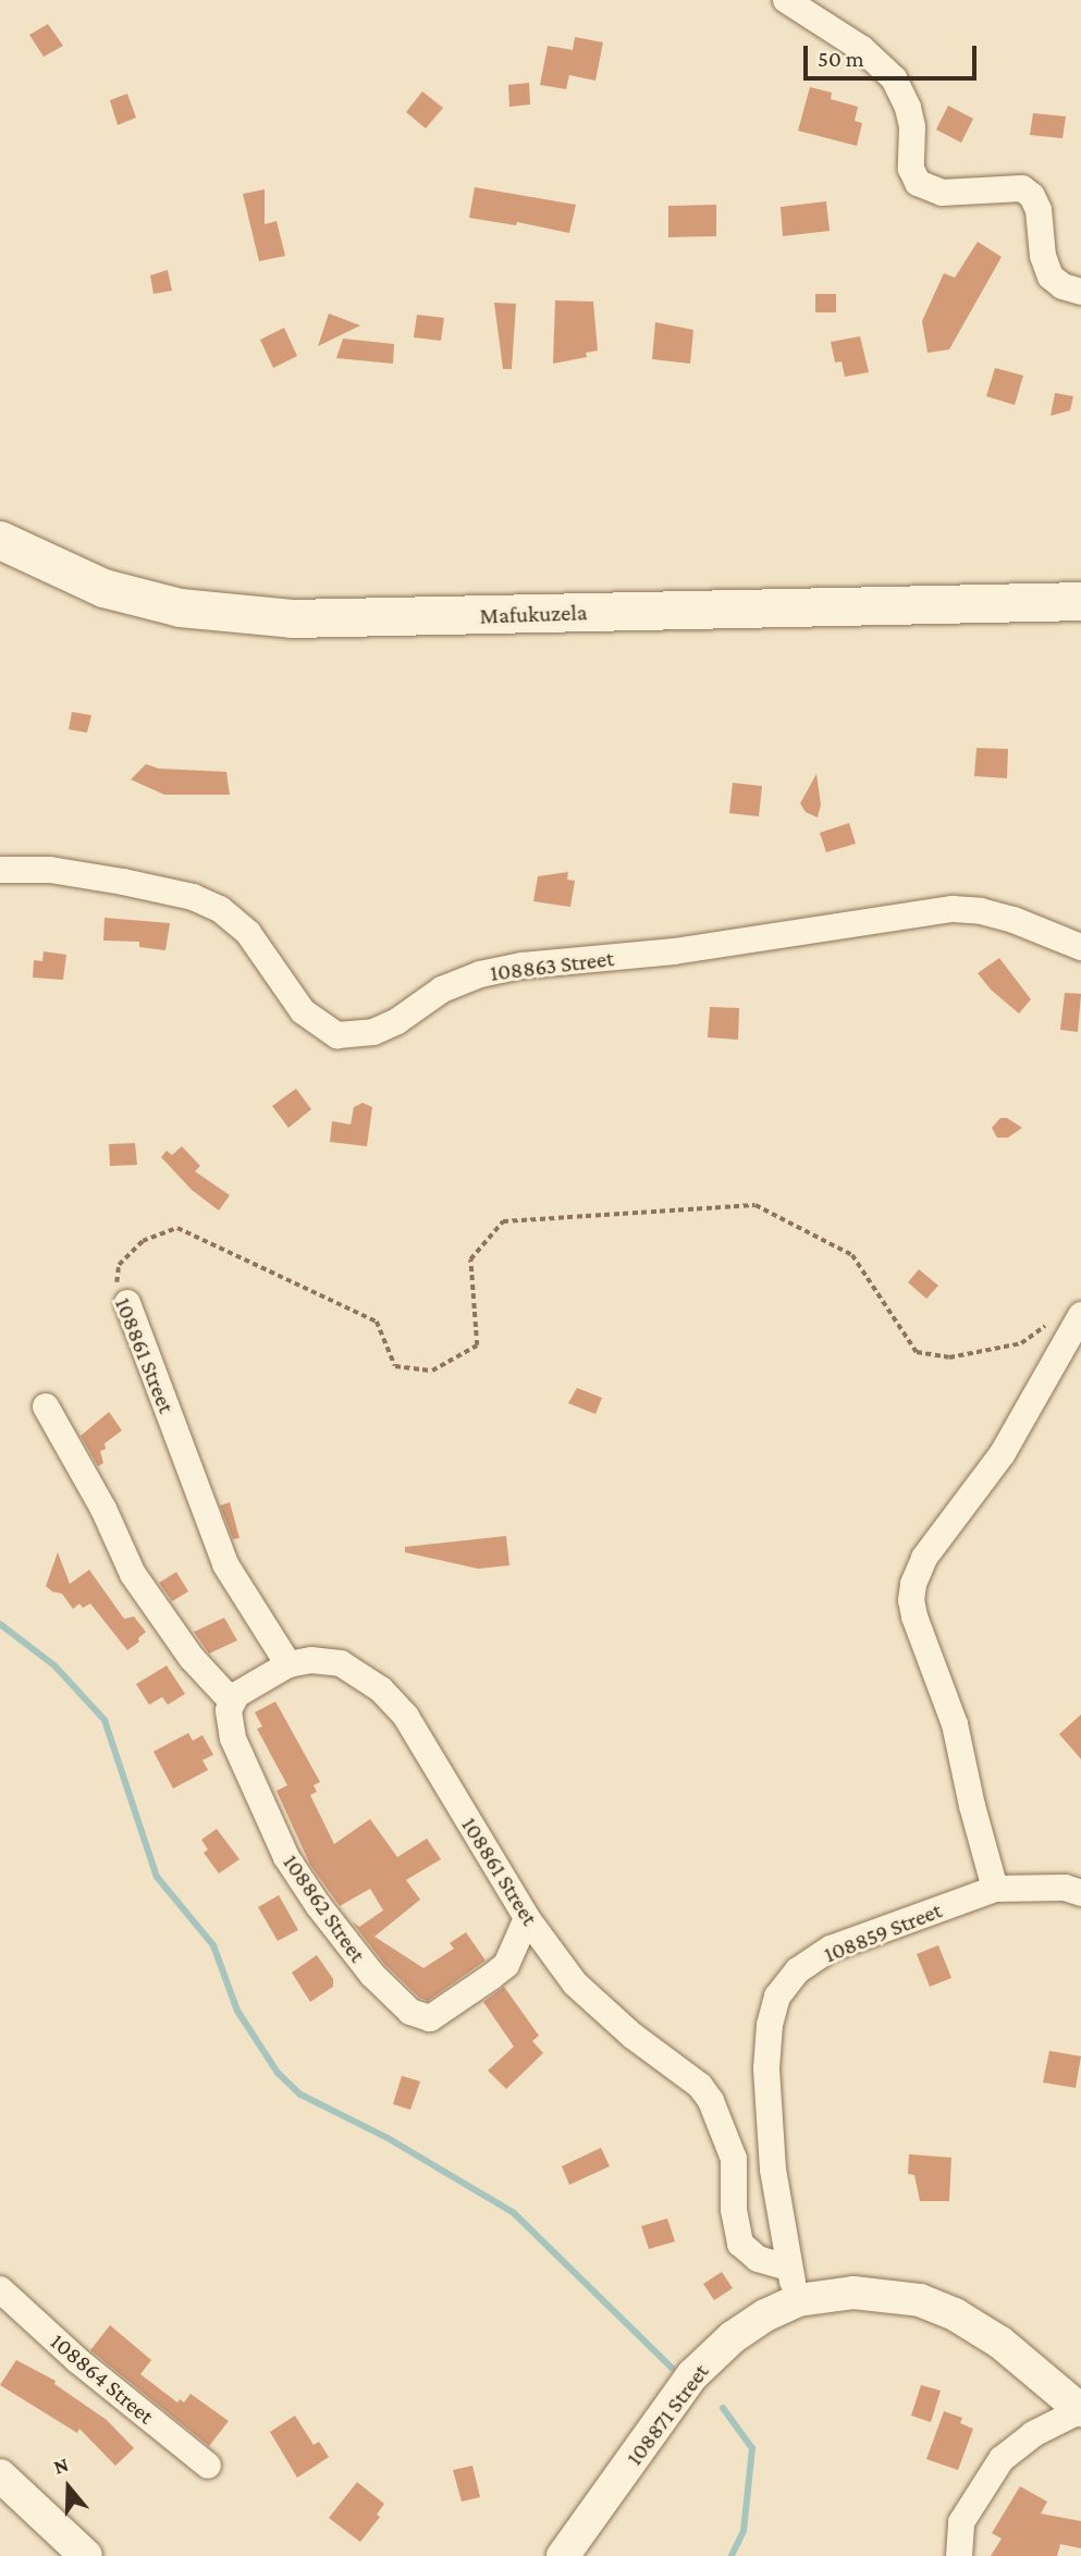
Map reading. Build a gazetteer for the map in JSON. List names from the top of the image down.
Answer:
{
  "streets": {
    "main road": ["Mafukuzela"],
    "street": [
      "108863 Street",
      "108861 Street",
      "108862 Street",
      "108859 Street",
      "108864 Street",
      "108871 Street"
    ]
  },
  "crossings": [
    ["108861 Street", "108862 Street"],
    ["108861 Street", "108859 Street"],
    ["108859 Street", "108871 Street"]
  ],
  "scale_bar": "50 m",
  "north": "top"
}
